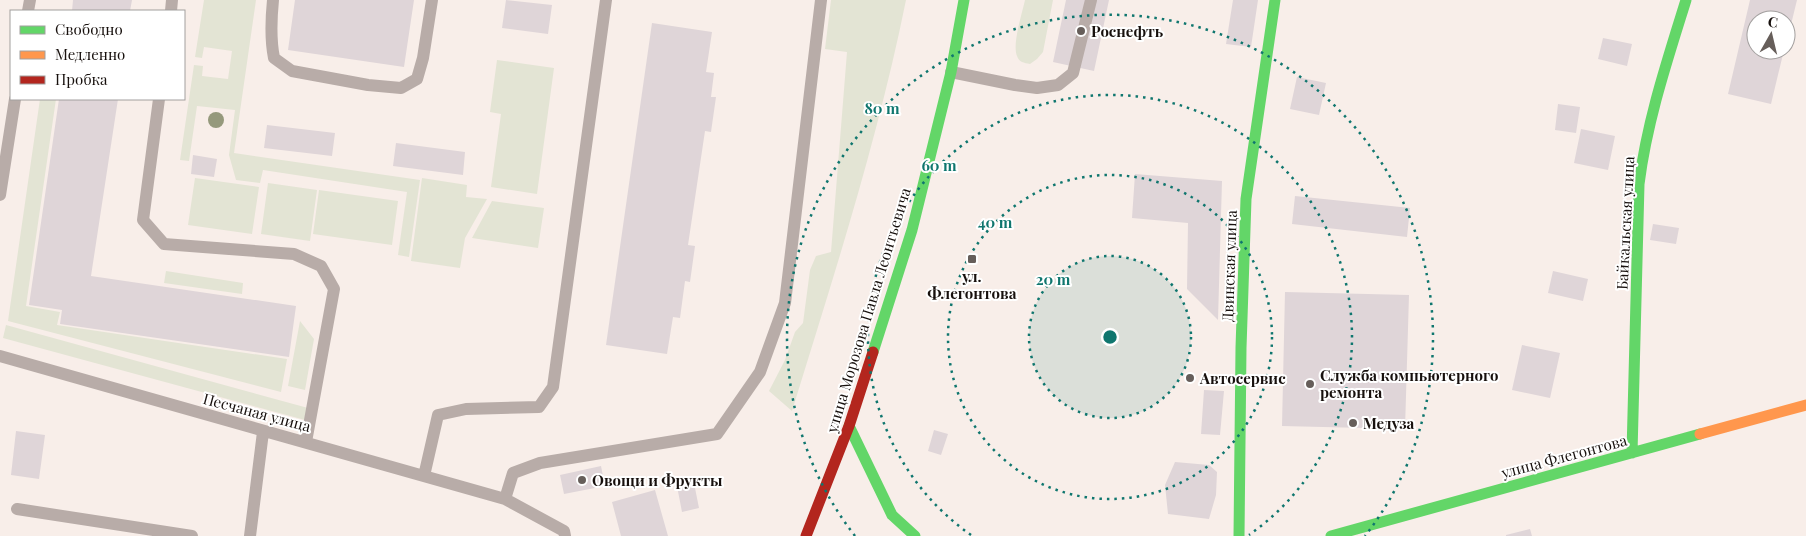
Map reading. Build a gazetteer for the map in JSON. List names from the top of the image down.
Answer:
{
  "streets": {
    "street": [
      "Байкальская улица",
      "Двинская улица",
      "улица Морозова Павла Леонтьевича",
      "улица Флегонтова"
    ],
    "lane": ["Песчаная улица"]
  },
  "crossings": [
    ["Байкальская улица", "улица Флегонтова"]
  ],
  "places": {
    "other": [
      "Роснефть",
      "Автосервис",
      "Служба компьютерного ремонта",
      "Медуза",
      "Овощи и Фрукты"
    ],
    "transit": ["ул. Флегонтова"]
  },
  "legend": ["Свободно", "Медленно", "Пробка"],
  "north": "top",
  "rings": [
    "80 m",
    "60 m",
    "40 m",
    "20 m"
  ]
}
